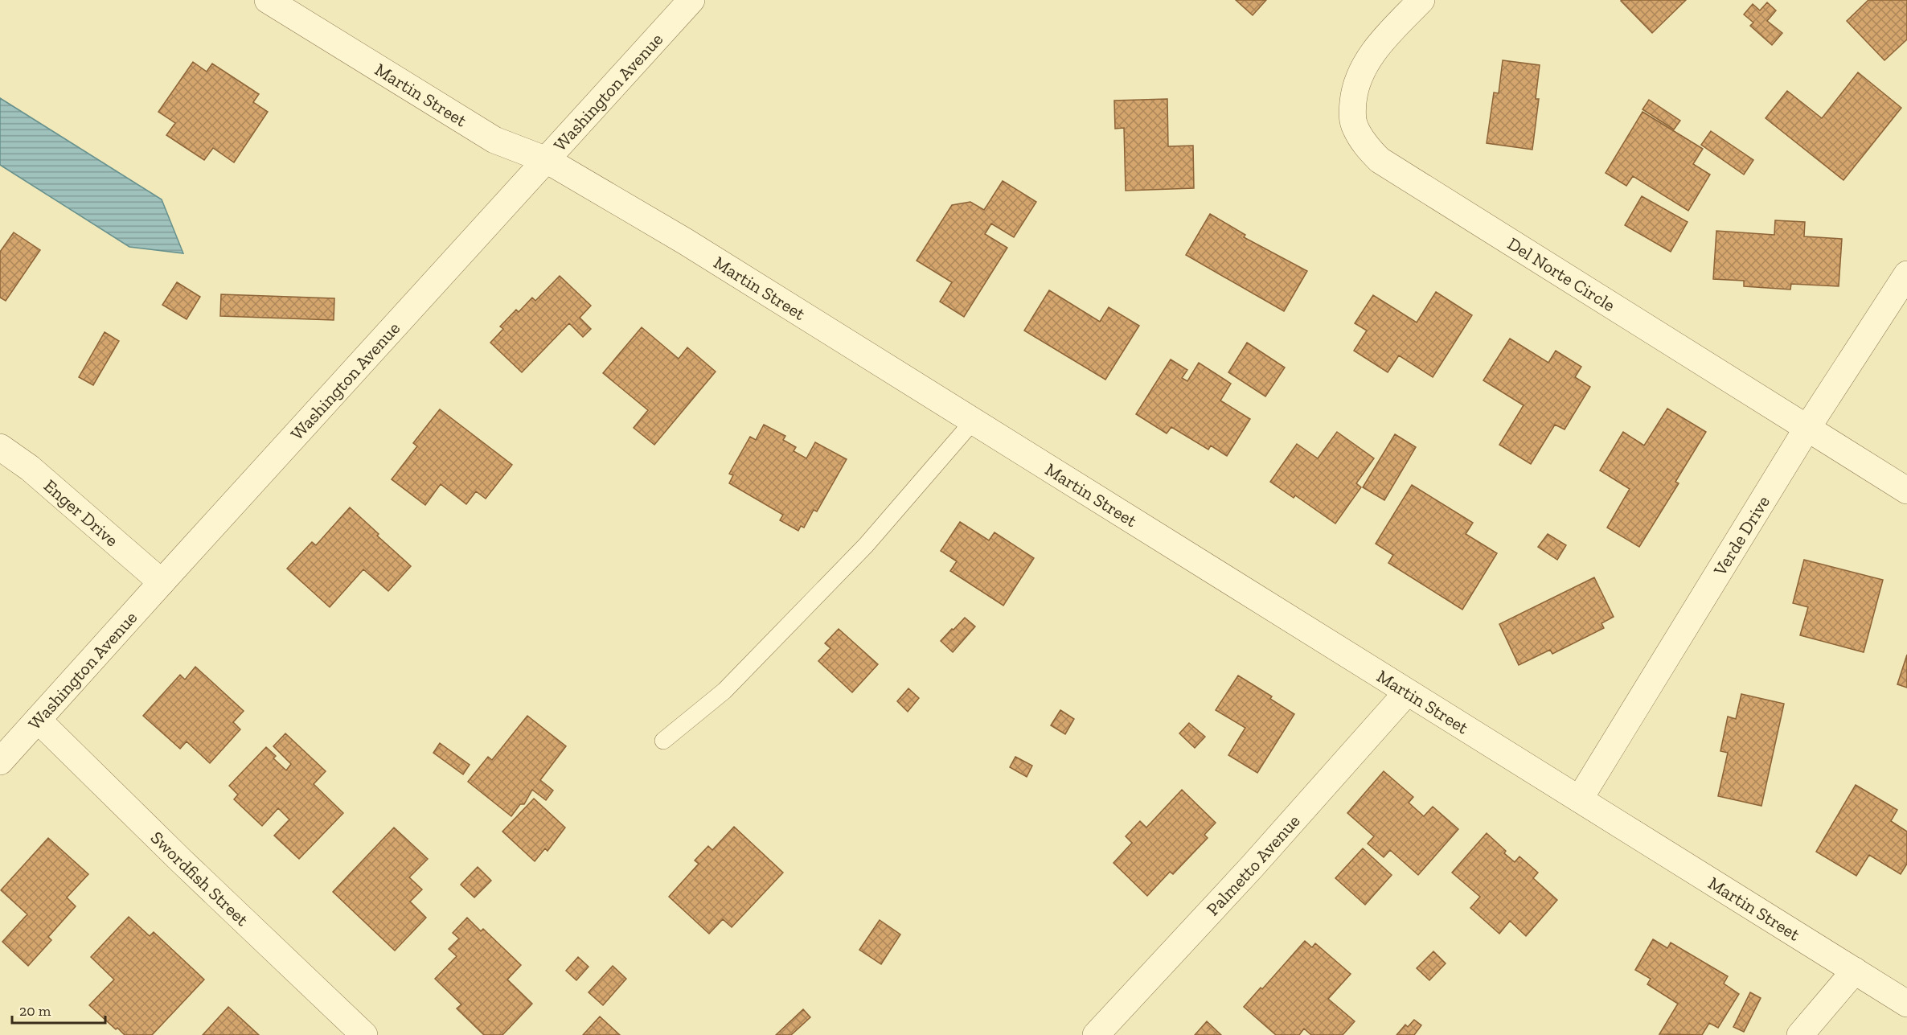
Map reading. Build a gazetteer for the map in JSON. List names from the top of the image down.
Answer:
{
  "streets": {
    "street": [
      "Washington Avenue",
      "Martin Street",
      "Del Norte Circle",
      "Enger Drive",
      "Verde Drive",
      "Palmetto Avenue",
      "Swordfish Street"
    ]
  },
  "crossings": [
    ["Washington Avenue", "Martin Street"],
    ["Washington Avenue", "Enger Drive"],
    ["Washington Avenue", "Swordfish Street"],
    ["Martin Street", "Verde Drive"],
    ["Martin Street", "Palmetto Avenue"],
    ["Del Norte Circle", "Verde Drive"]
  ],
  "scale_bar": "20 m"
}
